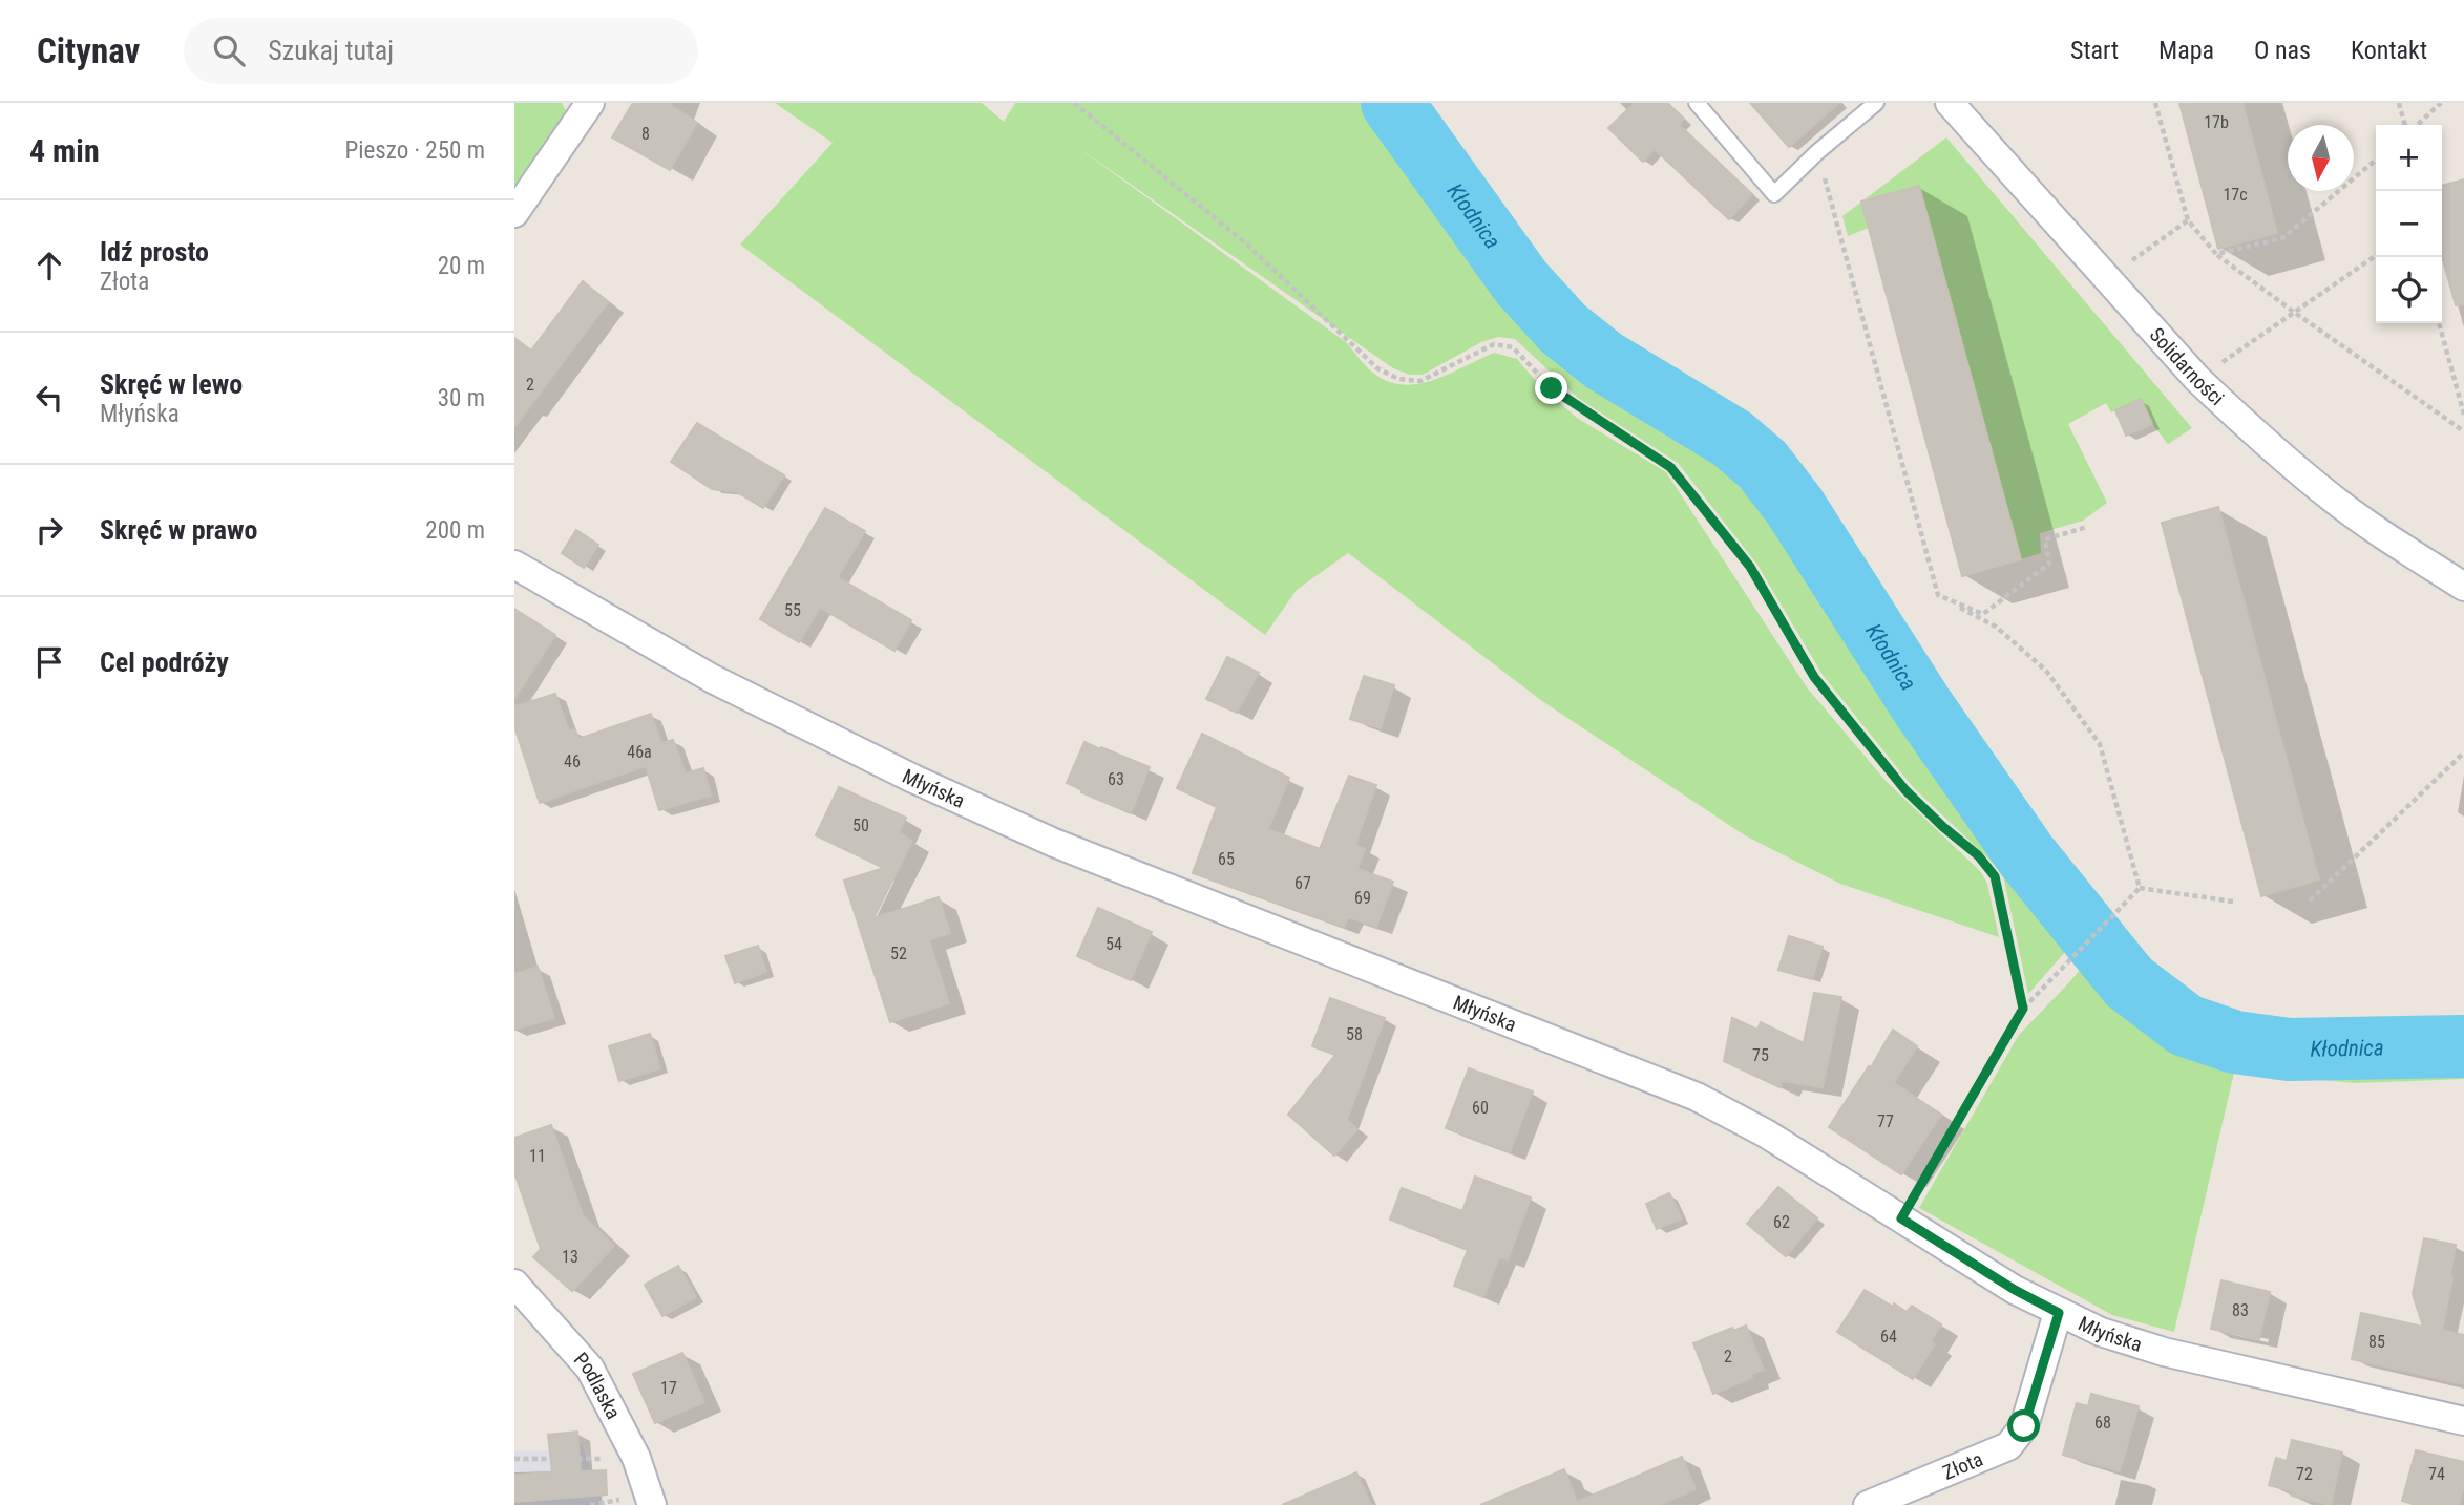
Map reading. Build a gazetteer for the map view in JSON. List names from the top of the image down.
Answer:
{
  "streets": {
    "street": [
      "Solidarności",
      "Młyńska",
      "Podlaska",
      "Złota"
    ]
  },
  "crossings": [
    ["Młyńska", "Złota"]
  ],
  "water": ["Kłodnica"],
  "house_numbers": [
    "17b",
    "8",
    "17c",
    "2",
    "55",
    "46a",
    "46",
    "63",
    "50",
    "65",
    "67",
    "69",
    "54",
    "52",
    "58",
    "75",
    "60",
    "77",
    "11",
    "62",
    "13",
    "83",
    "64",
    "85",
    "2",
    "17",
    "68",
    "72",
    "74"
  ],
  "north": "bottom",
  "page": {
    "header": "Citynav",
    "search": "Szukaj tutaj",
    "nav": [
      "Start",
      "Mapa",
      "O nas",
      "Kontakt"
    ],
    "heading": ["4 min", "Pieszo · 250 m"],
    "map_buttons": ["+", "−"],
    "list": [
      ["Idź prosto", "Złota", "20 m"],
      ["Skręć w lewo", "Młyńska", "30 m"],
      ["Skręć w prawo", "200 m"],
      "Cel podróży"
    ]
  }
}
